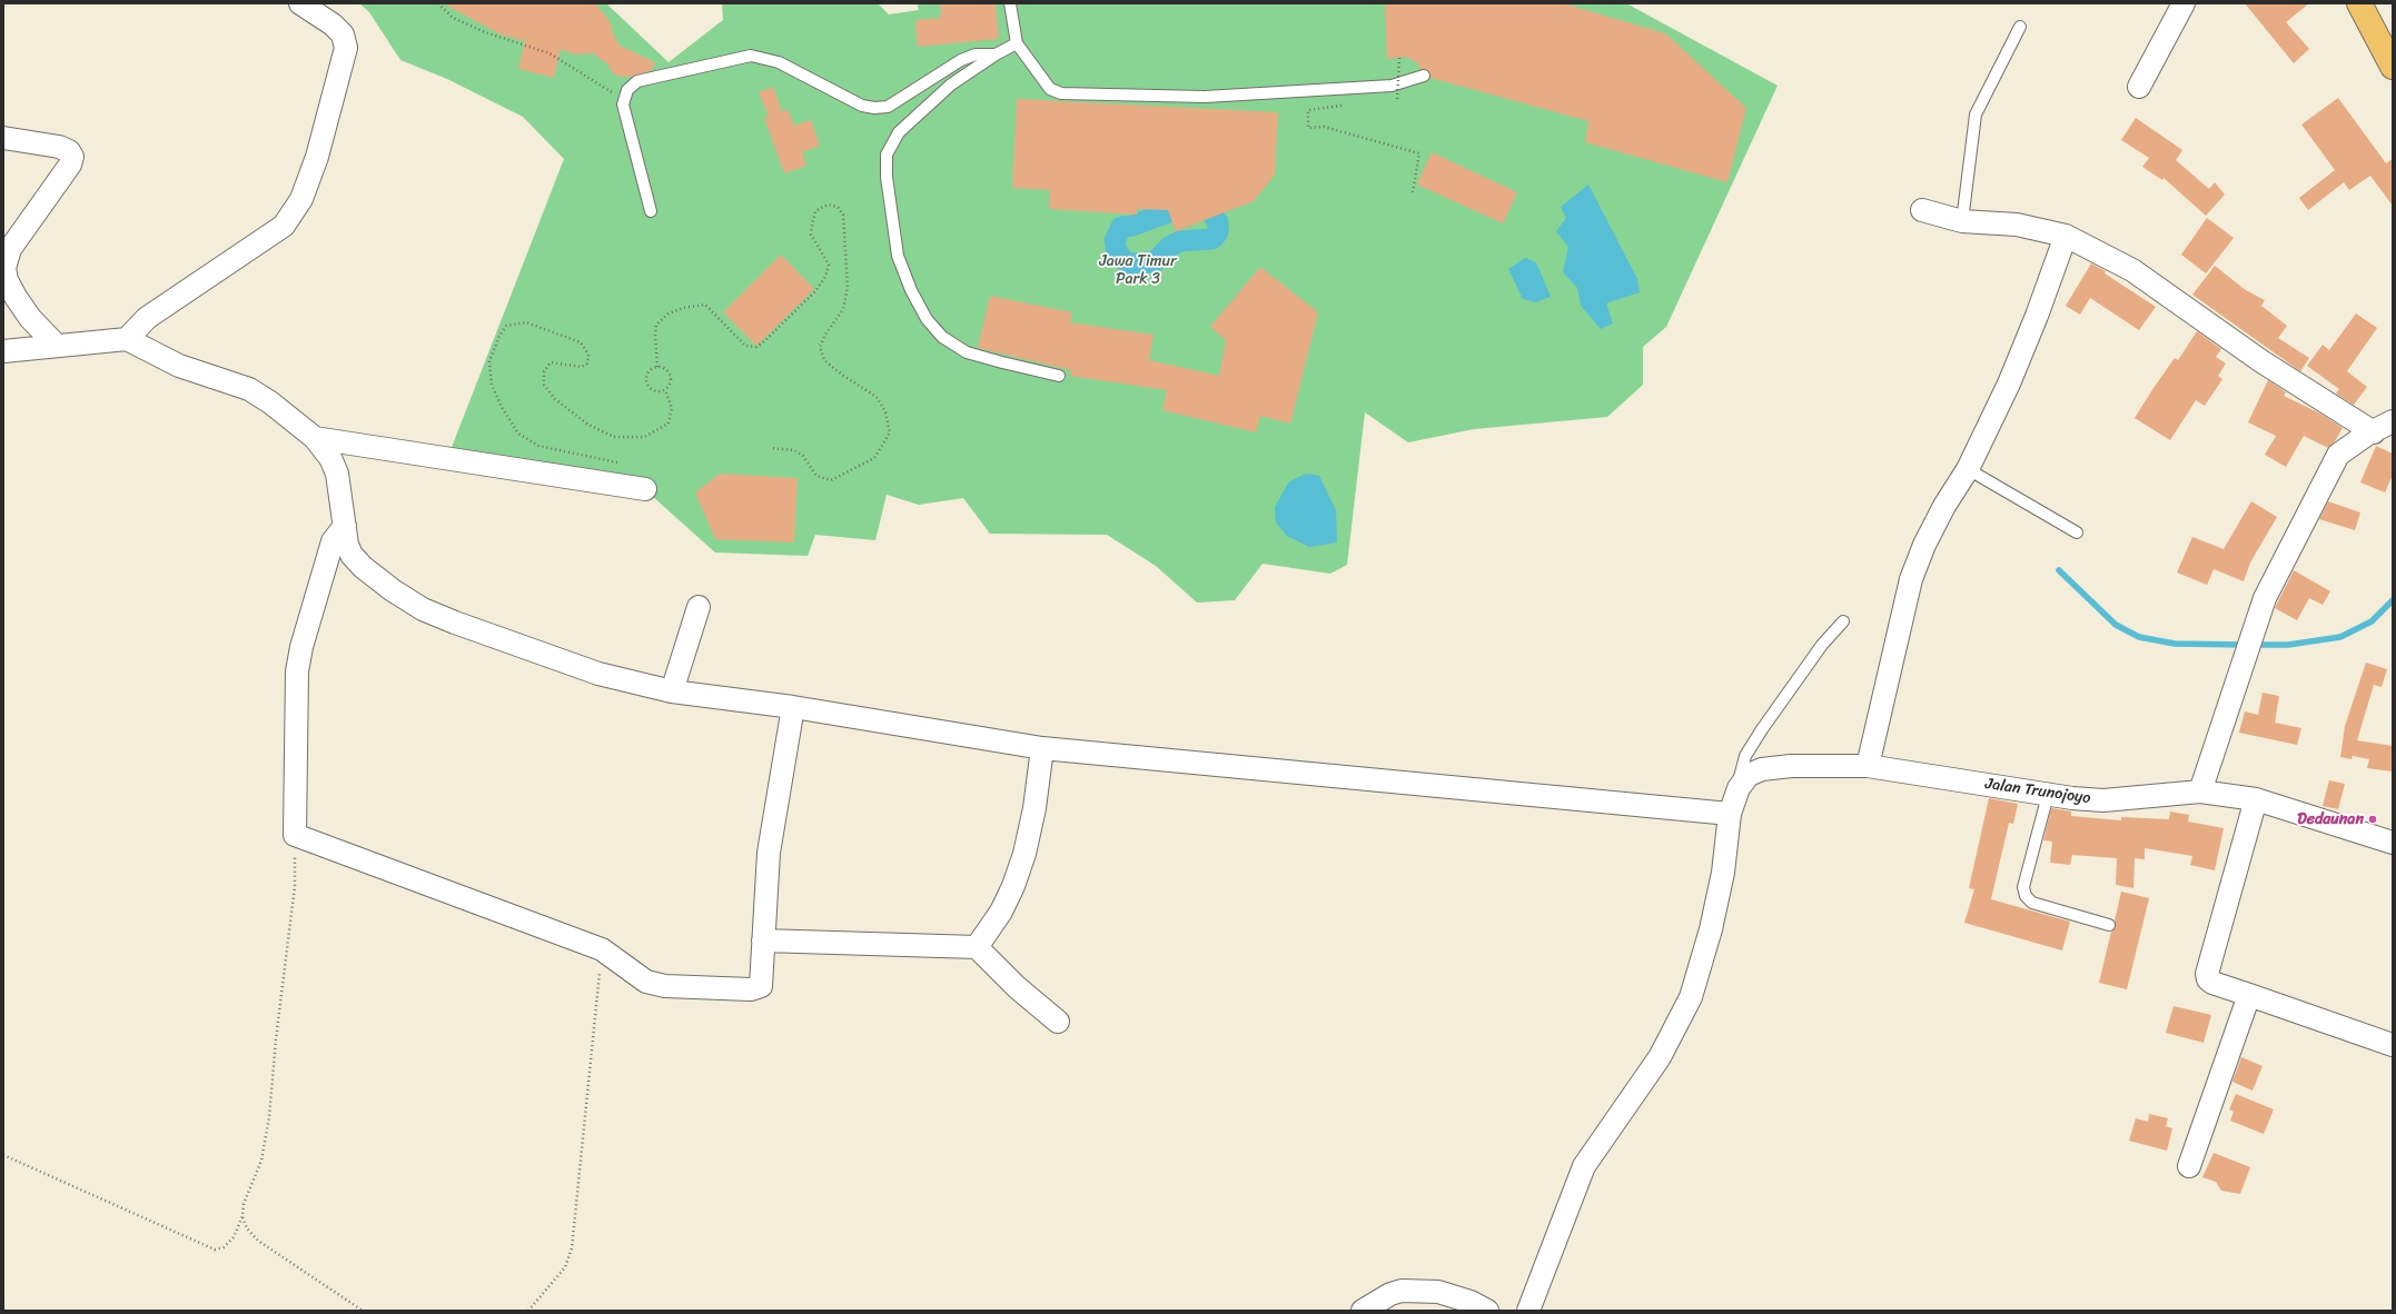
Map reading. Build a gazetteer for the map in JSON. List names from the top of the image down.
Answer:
{
  "streets": {
    "street": ["Jalan Trunojoyo"]
  },
  "parks": ["Jawa Timur Park 3"],
  "places": ["Dedaunan"]
}
